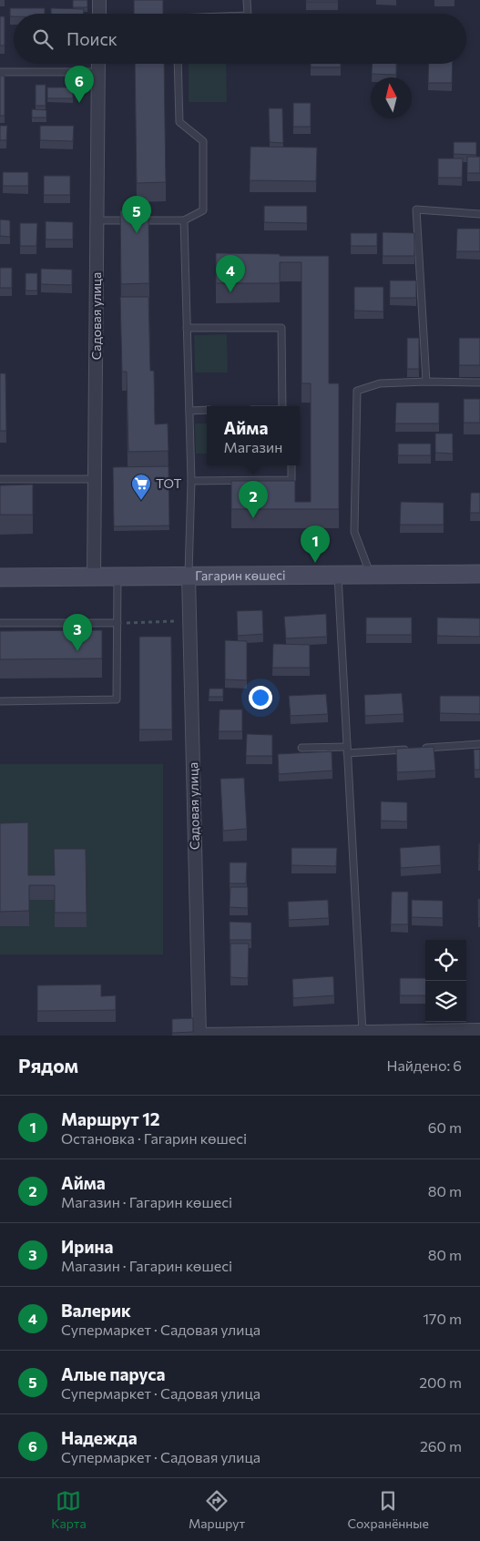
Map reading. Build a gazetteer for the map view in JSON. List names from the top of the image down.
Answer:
{
  "streets": {
    "street": ["Садовая улица", "Гагарин көшесі"]
  },
  "crossings": [
    ["Садовая улица", "Гагарин көшесі"]
  ],
  "places": {
    "supermarket": ["ТОТ"]
  },
  "north": "top",
  "page": {
    "search": "Поиск",
    "pins": [
      "6",
      "5",
      "4",
      "2",
      "1",
      "3"
    ],
    "popup": ["Айма", "Магазин"],
    "heading": ["Рядом", "Найдено: 6"],
    "list": [
      {
        "mark": "1",
        "name": "Маршрут 12",
        "note": "Остановка · Гагарин көшесі",
        "value": "60 m"
      },
      {
        "mark": "2",
        "name": "Айма",
        "note": "Магазин · Гагарин көшесі",
        "value": "80 m"
      },
      {
        "mark": "3",
        "name": "Ирина",
        "note": "Магазин · Гагарин көшесі",
        "value": "80 m"
      },
      {
        "mark": "4",
        "name": "Валерик",
        "note": "Супермаркет · Садовая улица",
        "value": "170 m"
      },
      {
        "mark": "5",
        "name": "Алые паруса",
        "note": "Супермаркет · Садовая улица",
        "value": "200 m"
      },
      {
        "mark": "6",
        "name": "Надежда",
        "note": "Супермаркет · Садовая улица",
        "value": "260 m"
      }
    ],
    "nav": ["Карта", "Маршрут", "Сохранённые"]
  }
}
